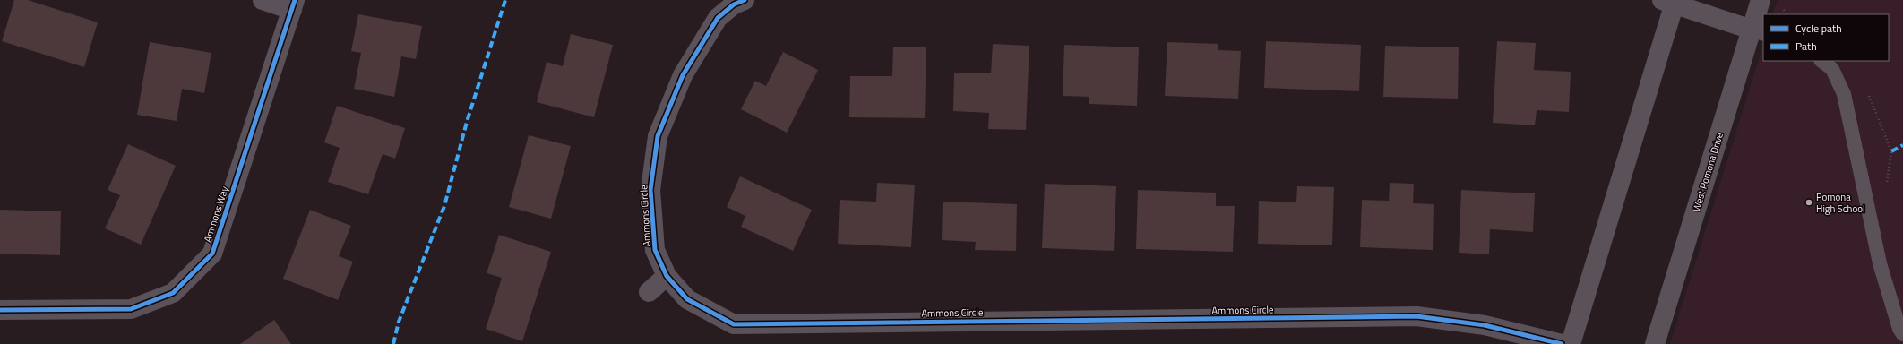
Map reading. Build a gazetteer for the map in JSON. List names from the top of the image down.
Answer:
{
  "streets": {
    "street": ["West Pomona Drive", "Ammons Way", "Ammons Circle"]
  },
  "places": ["Pomona High School"],
  "legend": ["Cycle path", "Path"]
}
